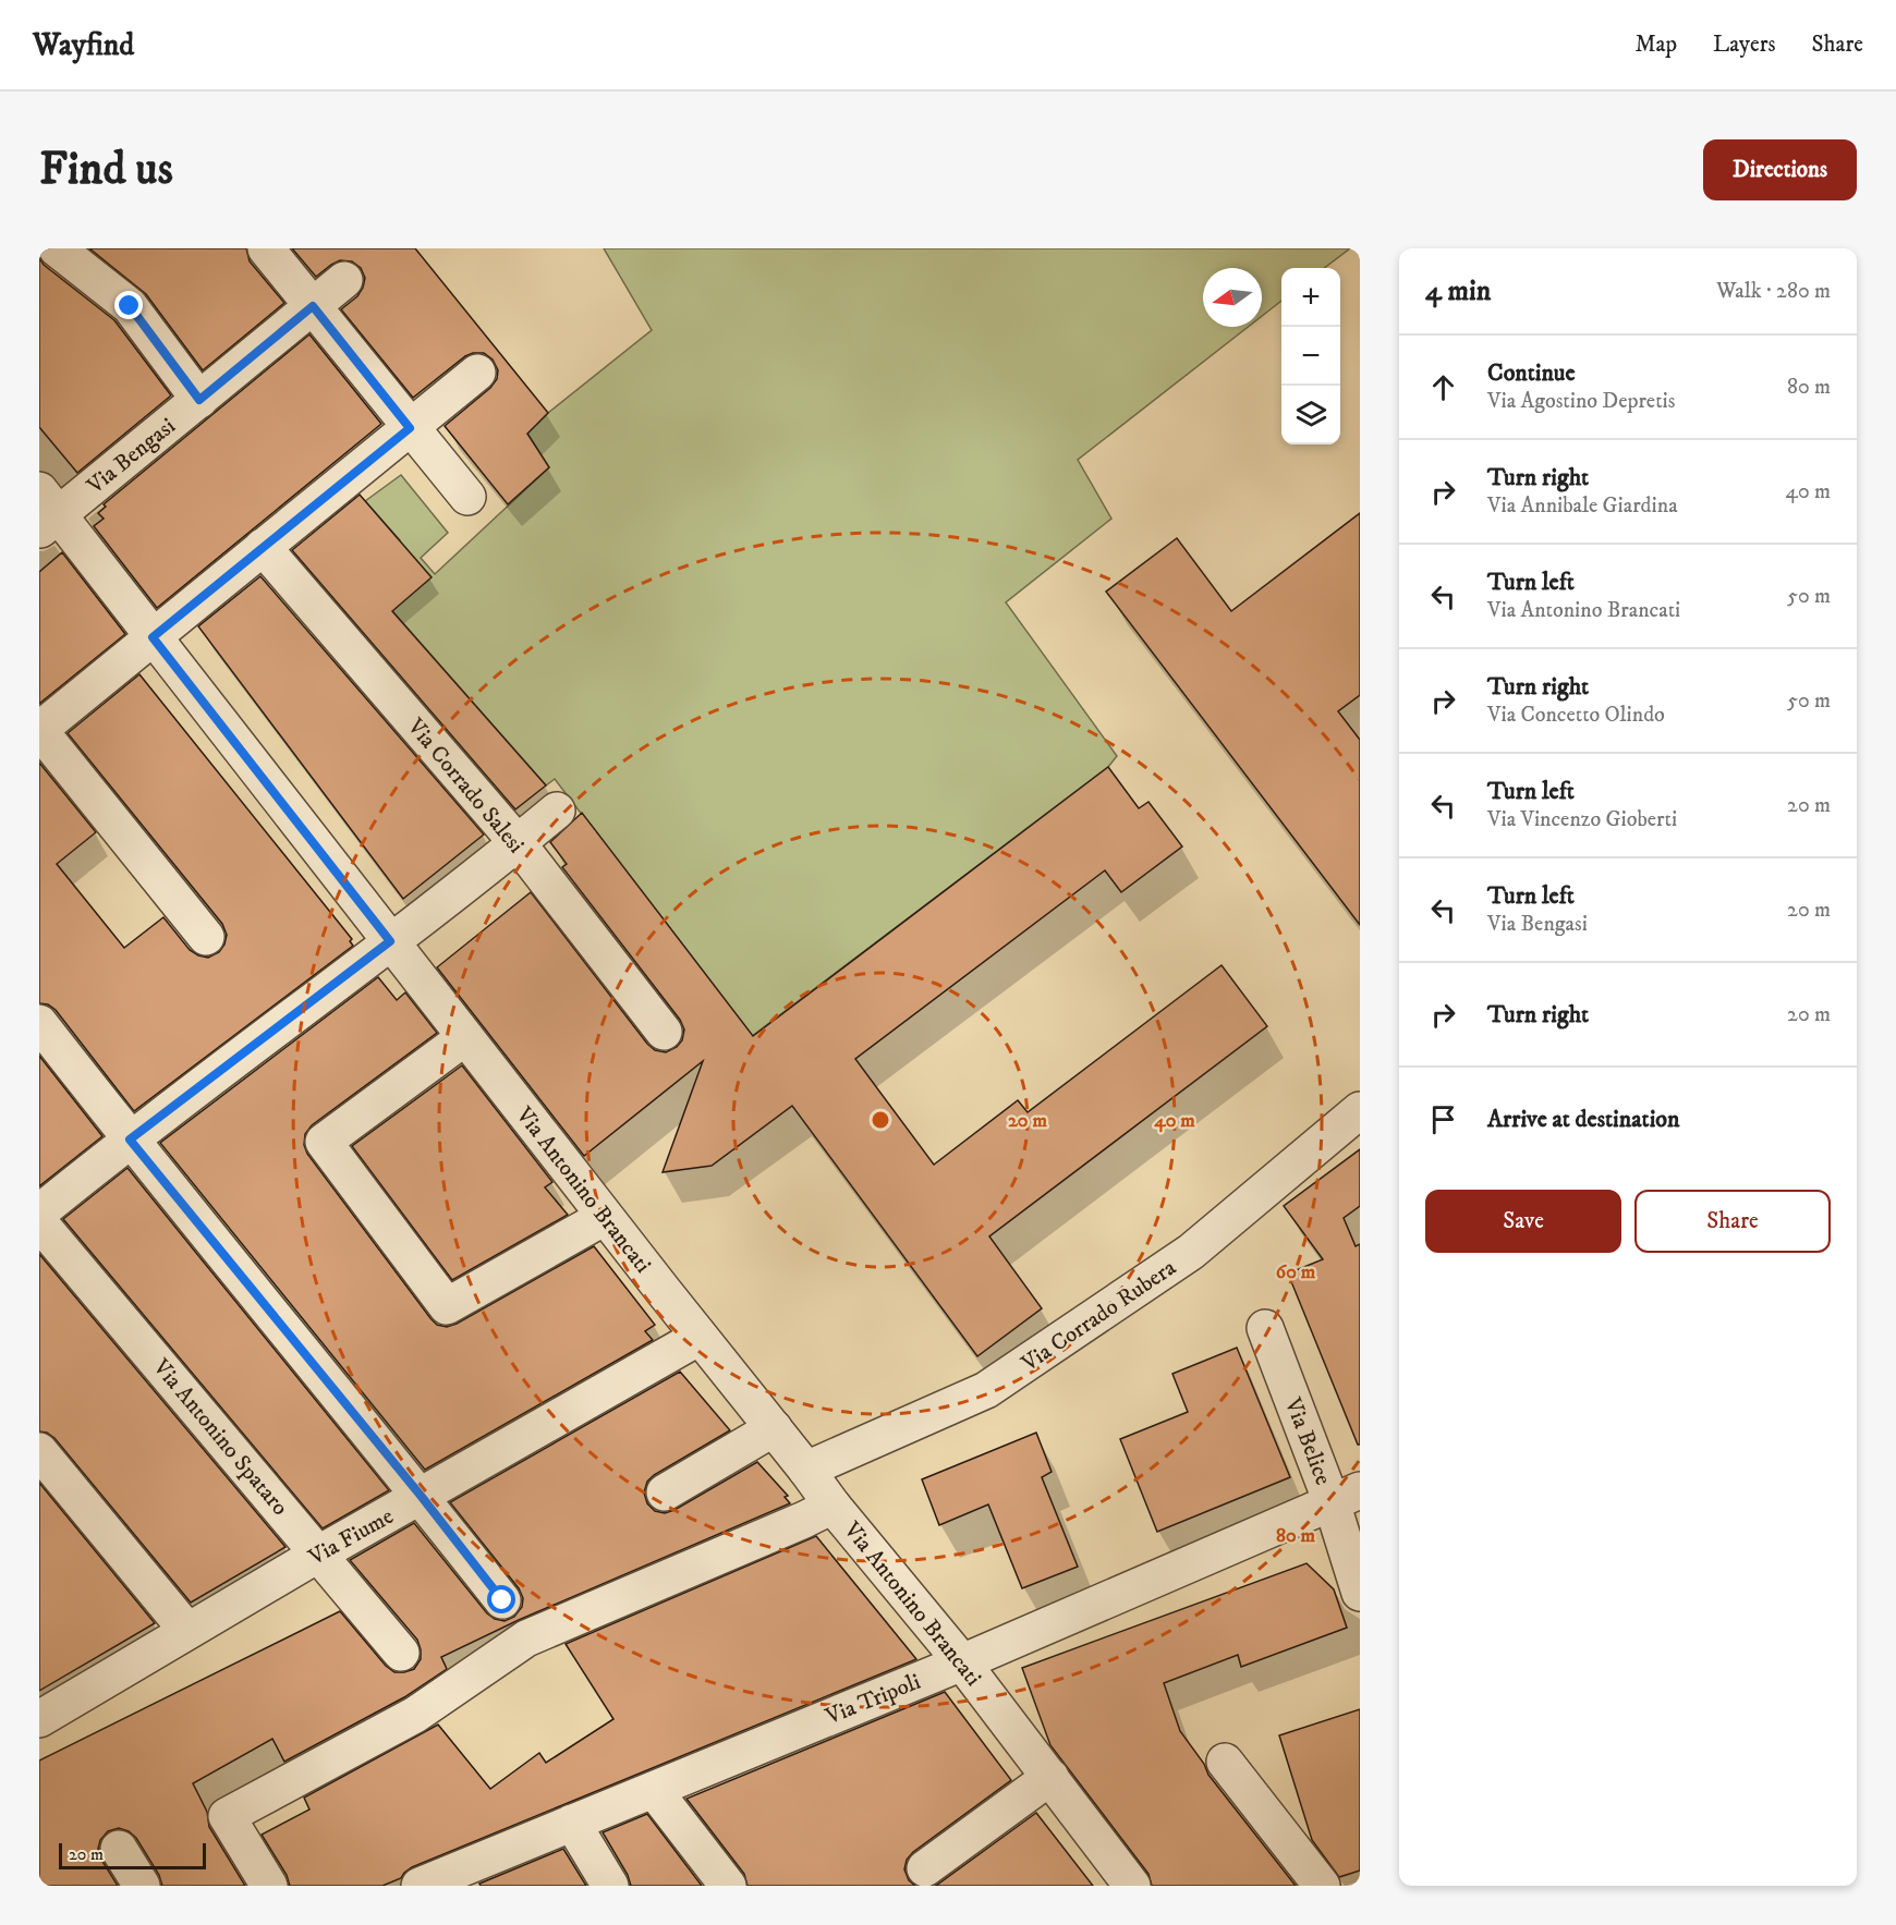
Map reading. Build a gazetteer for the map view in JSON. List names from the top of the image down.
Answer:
{
  "streets": {
    "street": [
      "Via Bengasi",
      "Via Corrado Salesi",
      "Via Antonino Brancati",
      "Via Corrado Rubera",
      "Via Antonino Spataro",
      "Via Belice",
      "Via Fiume",
      "Via Tripoli"
    ]
  },
  "crossings": [
    ["Via Bengasi", "Via Antonino Brancati"],
    ["Via Antonino Brancati", "Via Corrado Rubera"],
    ["Via Antonino Brancati", "Via Fiume"],
    ["Via Antonino Brancati", "Via Tripoli"],
    ["Via Antonino Spataro", "Via Fiume"],
    ["Via Belice", "Via Tripoli"]
  ],
  "scale_bar": "20 m",
  "north": "left",
  "page": {
    "header": "Wayfind",
    "nav": ["Map", "Layers", "Share"],
    "buttons": [
      "Directions",
      ["Save", "Share"]
    ],
    "title": "Find us",
    "heading": ["4 min", "Walk · 280 m"],
    "map_buttons": ["+", "−"],
    "list": [
      ["Continue", "Via Agostino Depretis", "80 m"],
      ["Turn right", "Via Annibale Giardina", "40 m"],
      ["Turn left", "Via Antonino Brancati", "50 m"],
      ["Turn right", "Via Concetto Olindo", "50 m"],
      ["Turn left", "Via Vincenzo Gioberti", "20 m"],
      ["Turn left", "Via Bengasi", "20 m"],
      ["Turn right", "20 m"],
      "Arrive at destination"
    ],
    "scale": "20 m"
  },
  "rings": [
    "20 m",
    "40 m",
    "60 m",
    "80 m"
  ]
}
